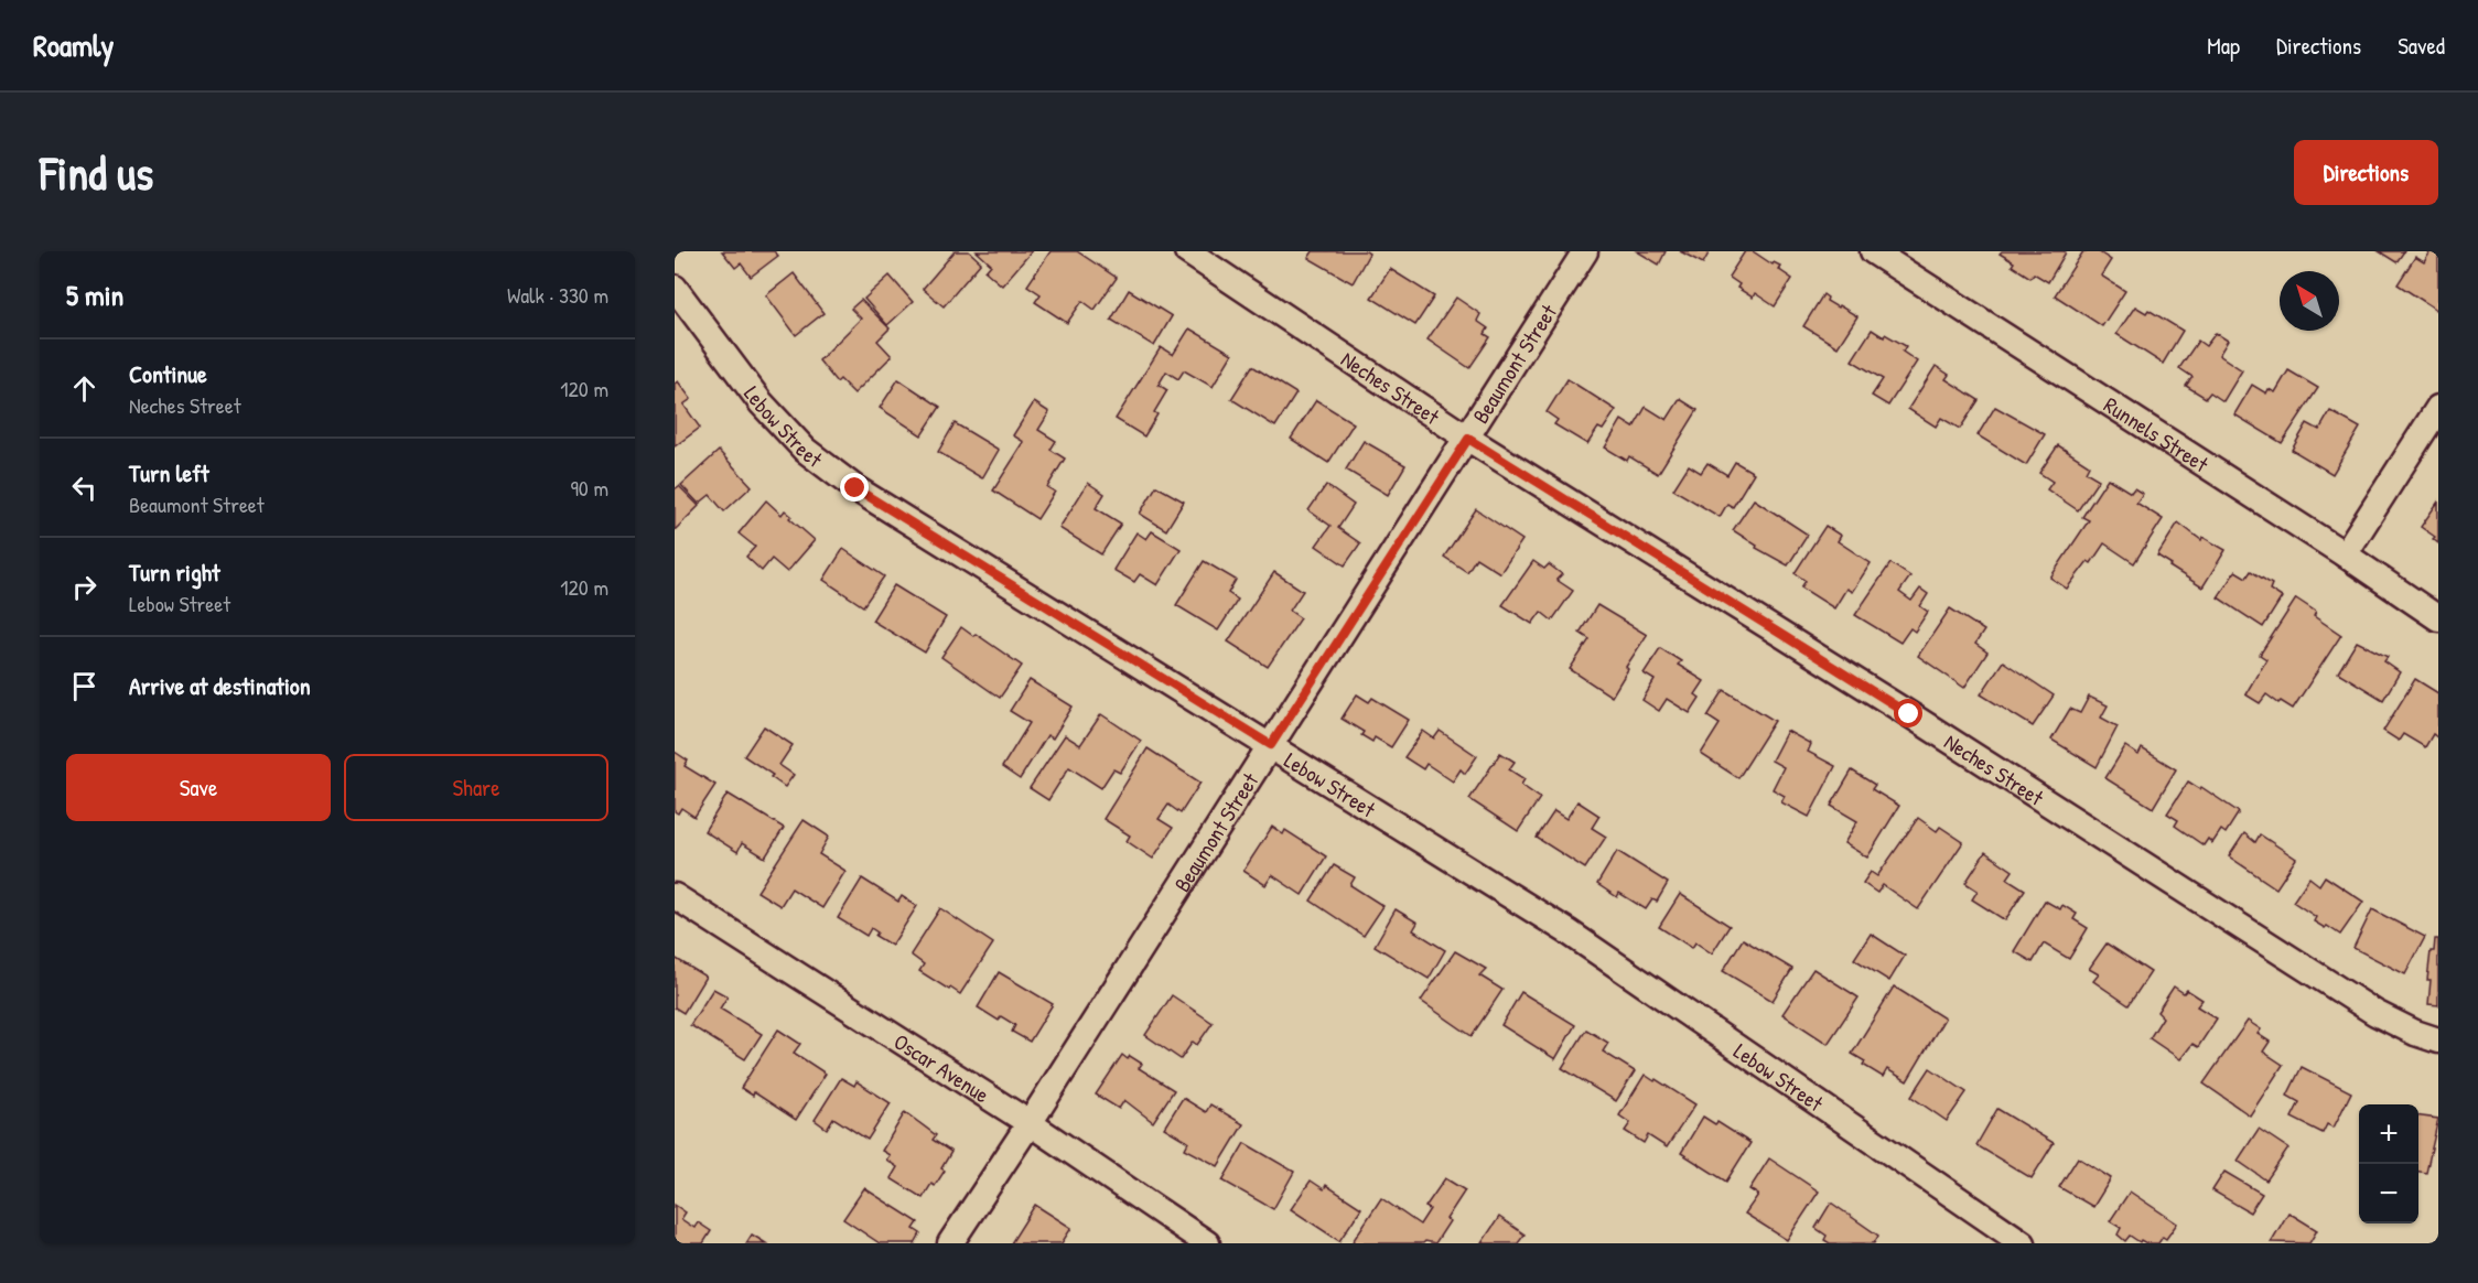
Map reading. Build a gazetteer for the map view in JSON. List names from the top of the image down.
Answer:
{
  "streets": {
    "street": [
      "Beaumont Street",
      "Neches Street",
      "Lebow Street",
      "Runnels Street",
      "Oscar Avenue"
    ]
  },
  "crossings": [
    ["Beaumont Street", "Neches Street"],
    ["Beaumont Street", "Lebow Street"],
    ["Beaumont Street", "Oscar Avenue"]
  ],
  "north": "top left",
  "page": {
    "header": "Roamly",
    "nav": ["Map", "Directions", "Saved"],
    "buttons": [
      "Directions",
      ["Save", "Share"]
    ],
    "title": "Find us",
    "heading": ["5 min", "Walk · 330 m"],
    "list": [
      ["Continue", "Neches Street", "120 m"],
      ["Turn left", "Beaumont Street", "90 m"],
      ["Turn right", "Lebow Street", "120 m"],
      "Arrive at destination"
    ],
    "map_buttons": ["+", "−"]
  }
}
